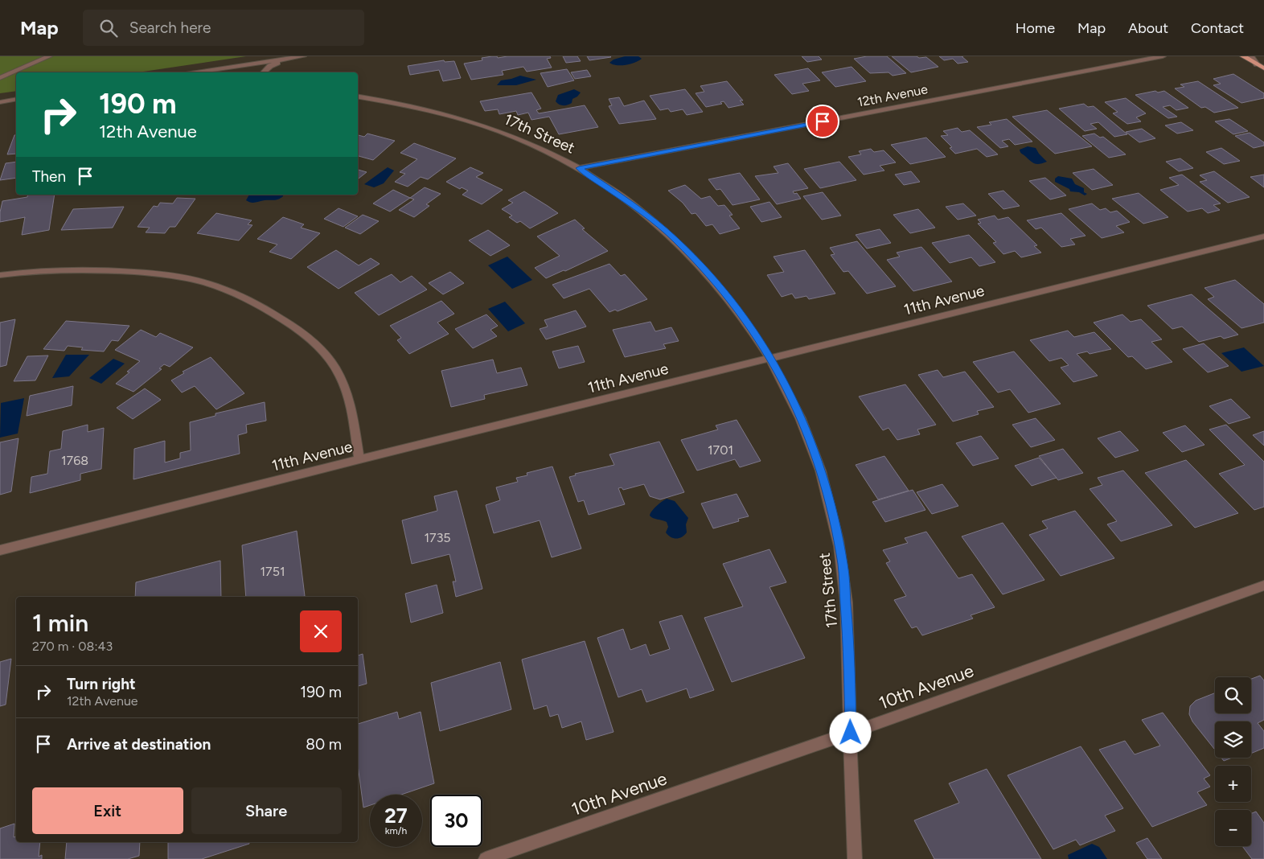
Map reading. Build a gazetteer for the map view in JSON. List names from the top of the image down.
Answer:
{
  "streets": {
    "street": [
      "12th Avenue",
      "17th Street",
      "11th Avenue",
      "10th Avenue"
    ]
  },
  "crossings": [
    ["12th Avenue", "17th Street"],
    ["17th Street", "11th Avenue"],
    ["17th Street", "10th Avenue"]
  ],
  "house_numbers": [
    "1701",
    "1768",
    "1735",
    "1751"
  ],
  "page": {
    "header": "Map",
    "search": "Search here",
    "nav": [
      "Home",
      "Map",
      "About",
      "Contact"
    ],
    "turn": ["190 m", "12th Avenue"],
    "then": "Then",
    "heading": ["1 min", "270 m · 08:43"],
    "list": [
      {
        "name": "Turn right",
        "note": "12th Avenue",
        "value": "190 m"
      },
      {
        "name": "Arrive at destination",
        "value": "80 m"
      }
    ],
    "map_buttons": ["+", "−"],
    "buttons": ["Exit", "Share"],
    "speed": "27 km/h",
    "limit": "30"
  }
}
